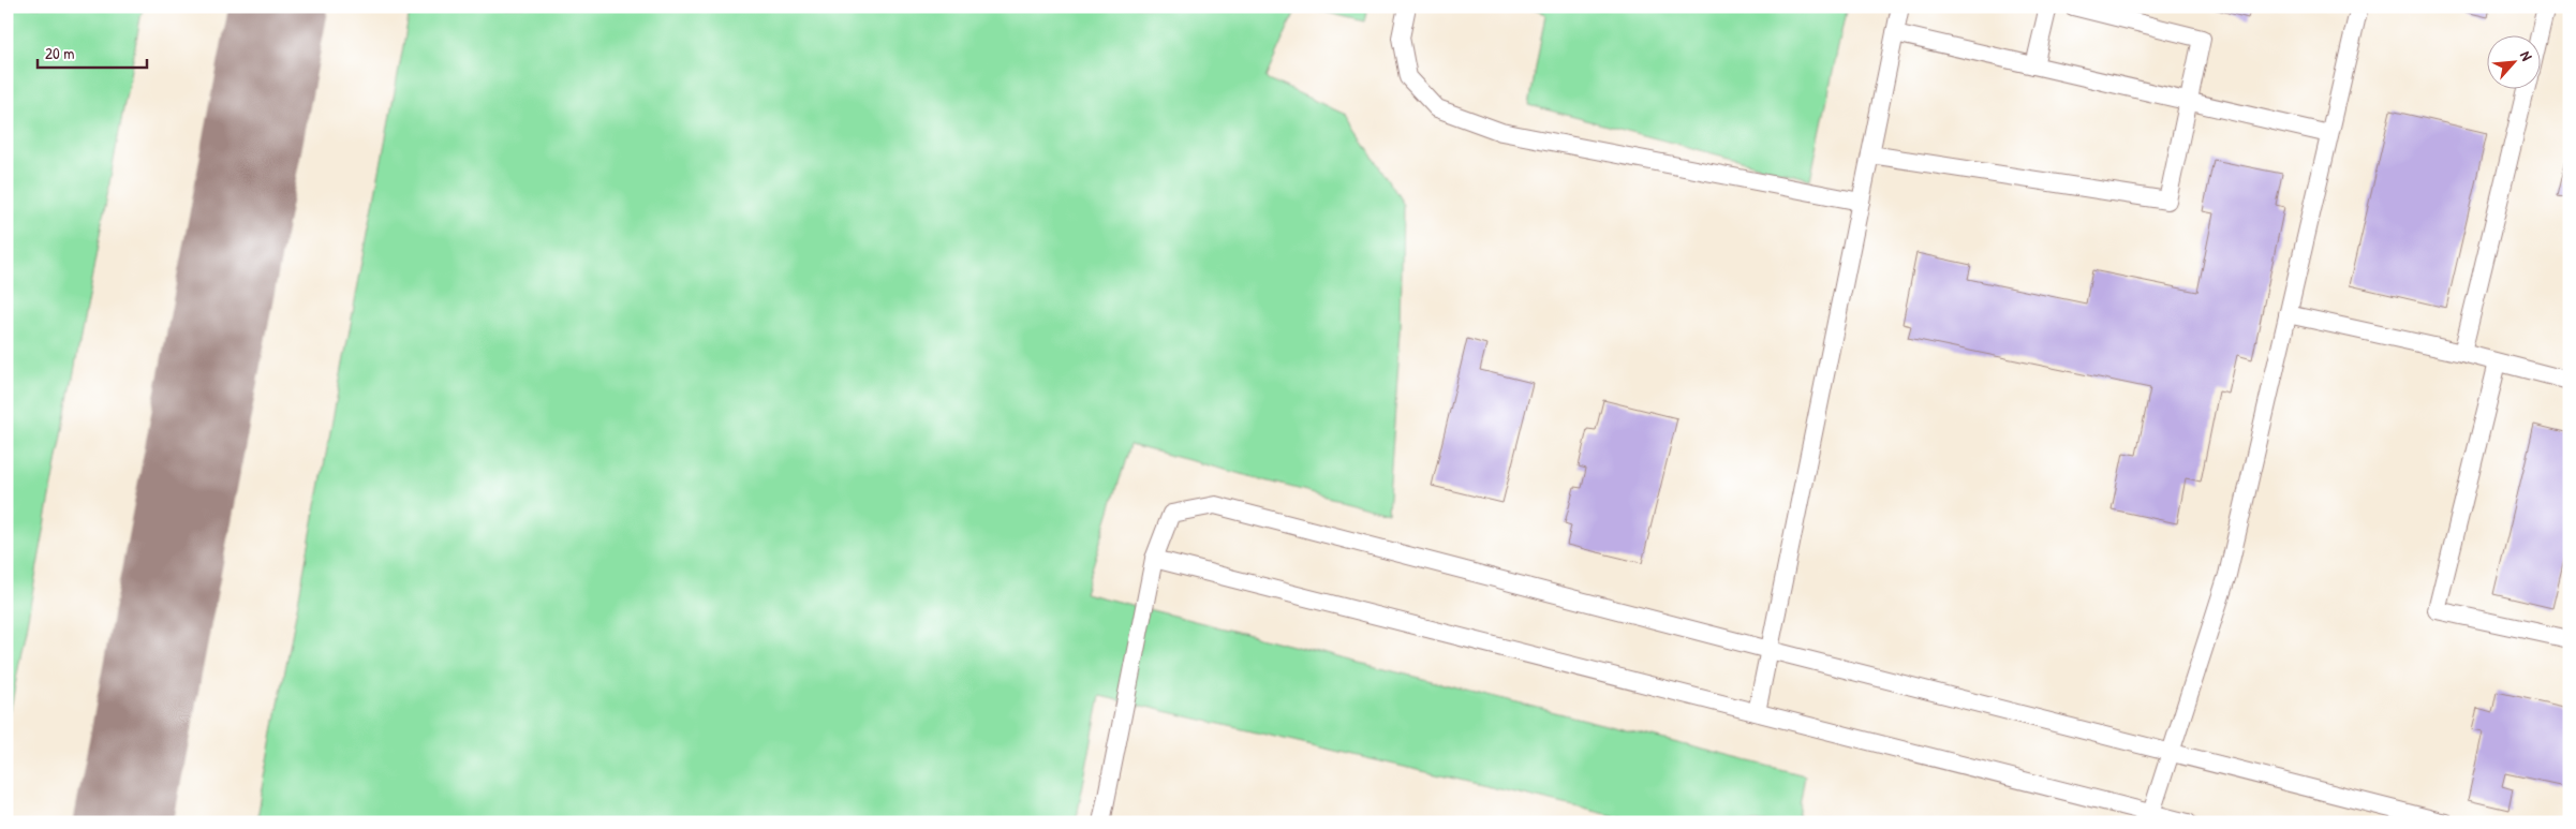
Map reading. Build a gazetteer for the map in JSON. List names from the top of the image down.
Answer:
{
  "scale_bar": "20 m",
  "north": "top right"
}
